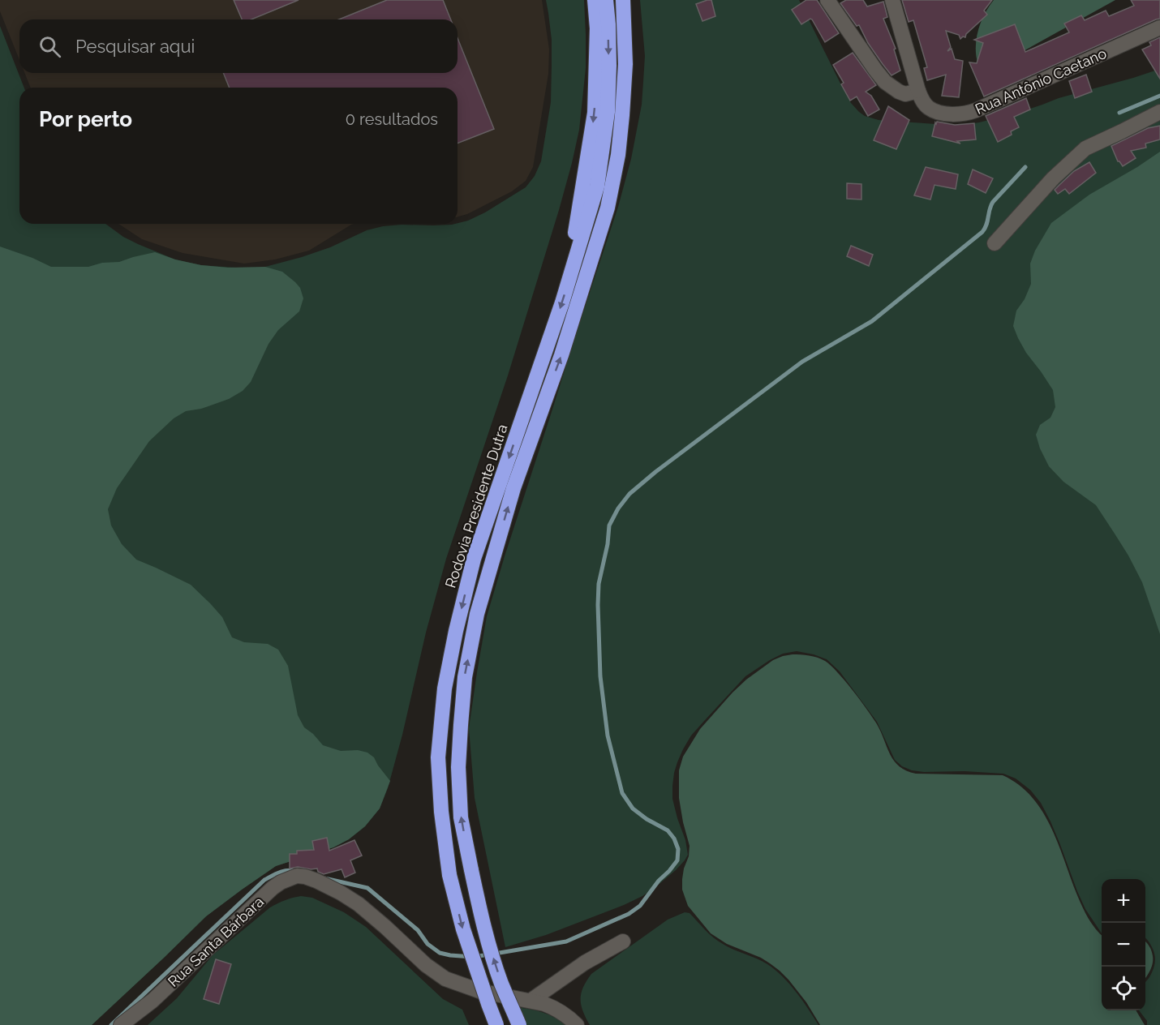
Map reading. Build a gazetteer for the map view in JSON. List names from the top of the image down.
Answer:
{
  "streets": {
    "highway": ["Rodovia Presidente Dutra"],
    "street": ["Rua Antônio Caetano", "Rua Santa Bárbara"]
  },
  "page": {
    "search": "Pesquisar aqui",
    "heading": ["Por perto", "0 resultados"],
    "map_buttons": ["+", "−"]
  }
}
